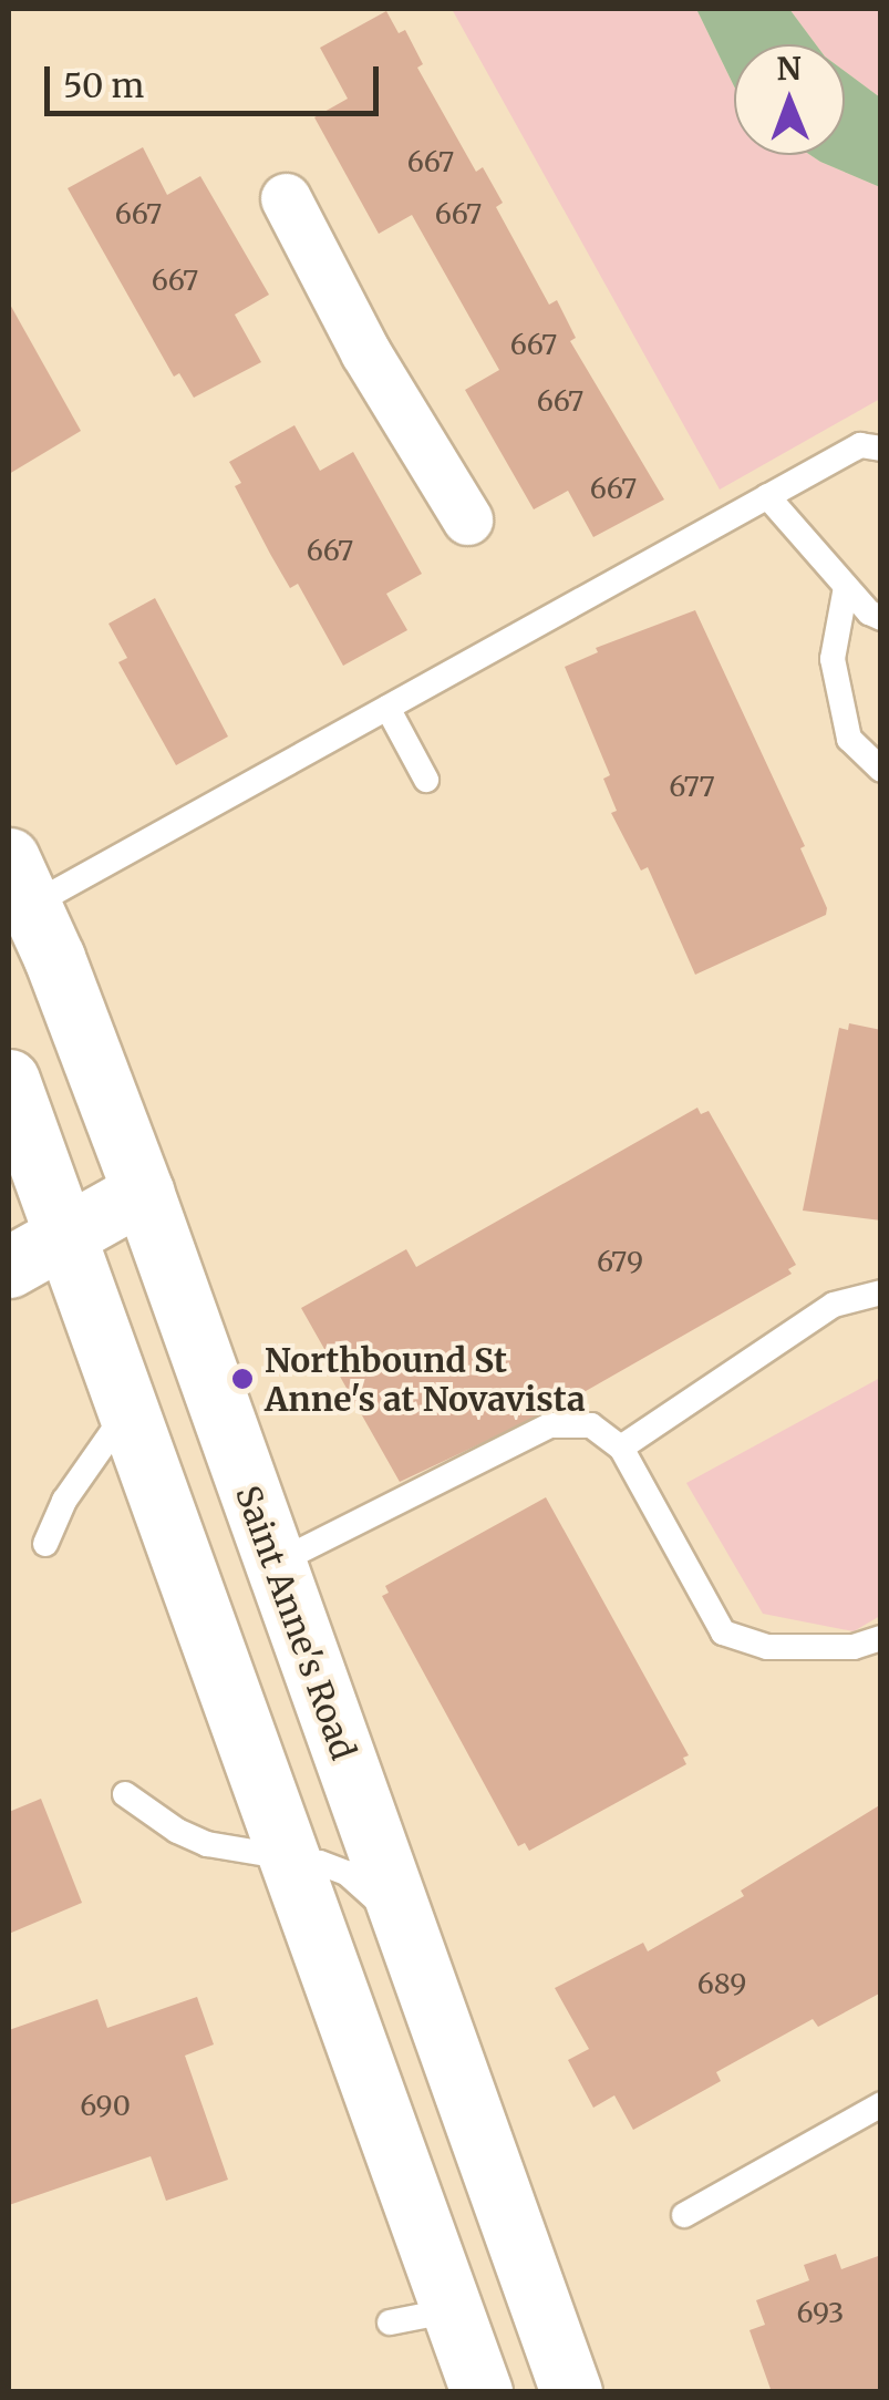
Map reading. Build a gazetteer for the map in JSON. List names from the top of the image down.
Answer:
{
  "streets": {
    "main road": ["Saint Anne's Road"]
  },
  "places": ["Northbound St Anne's at Novavista"],
  "house_numbers": [
    "667",
    "667",
    "667",
    "667",
    "667",
    "667",
    "667",
    "667",
    "677",
    "679",
    "689",
    "690",
    "693"
  ],
  "scale_bar": "50 m",
  "north": "top"
}
